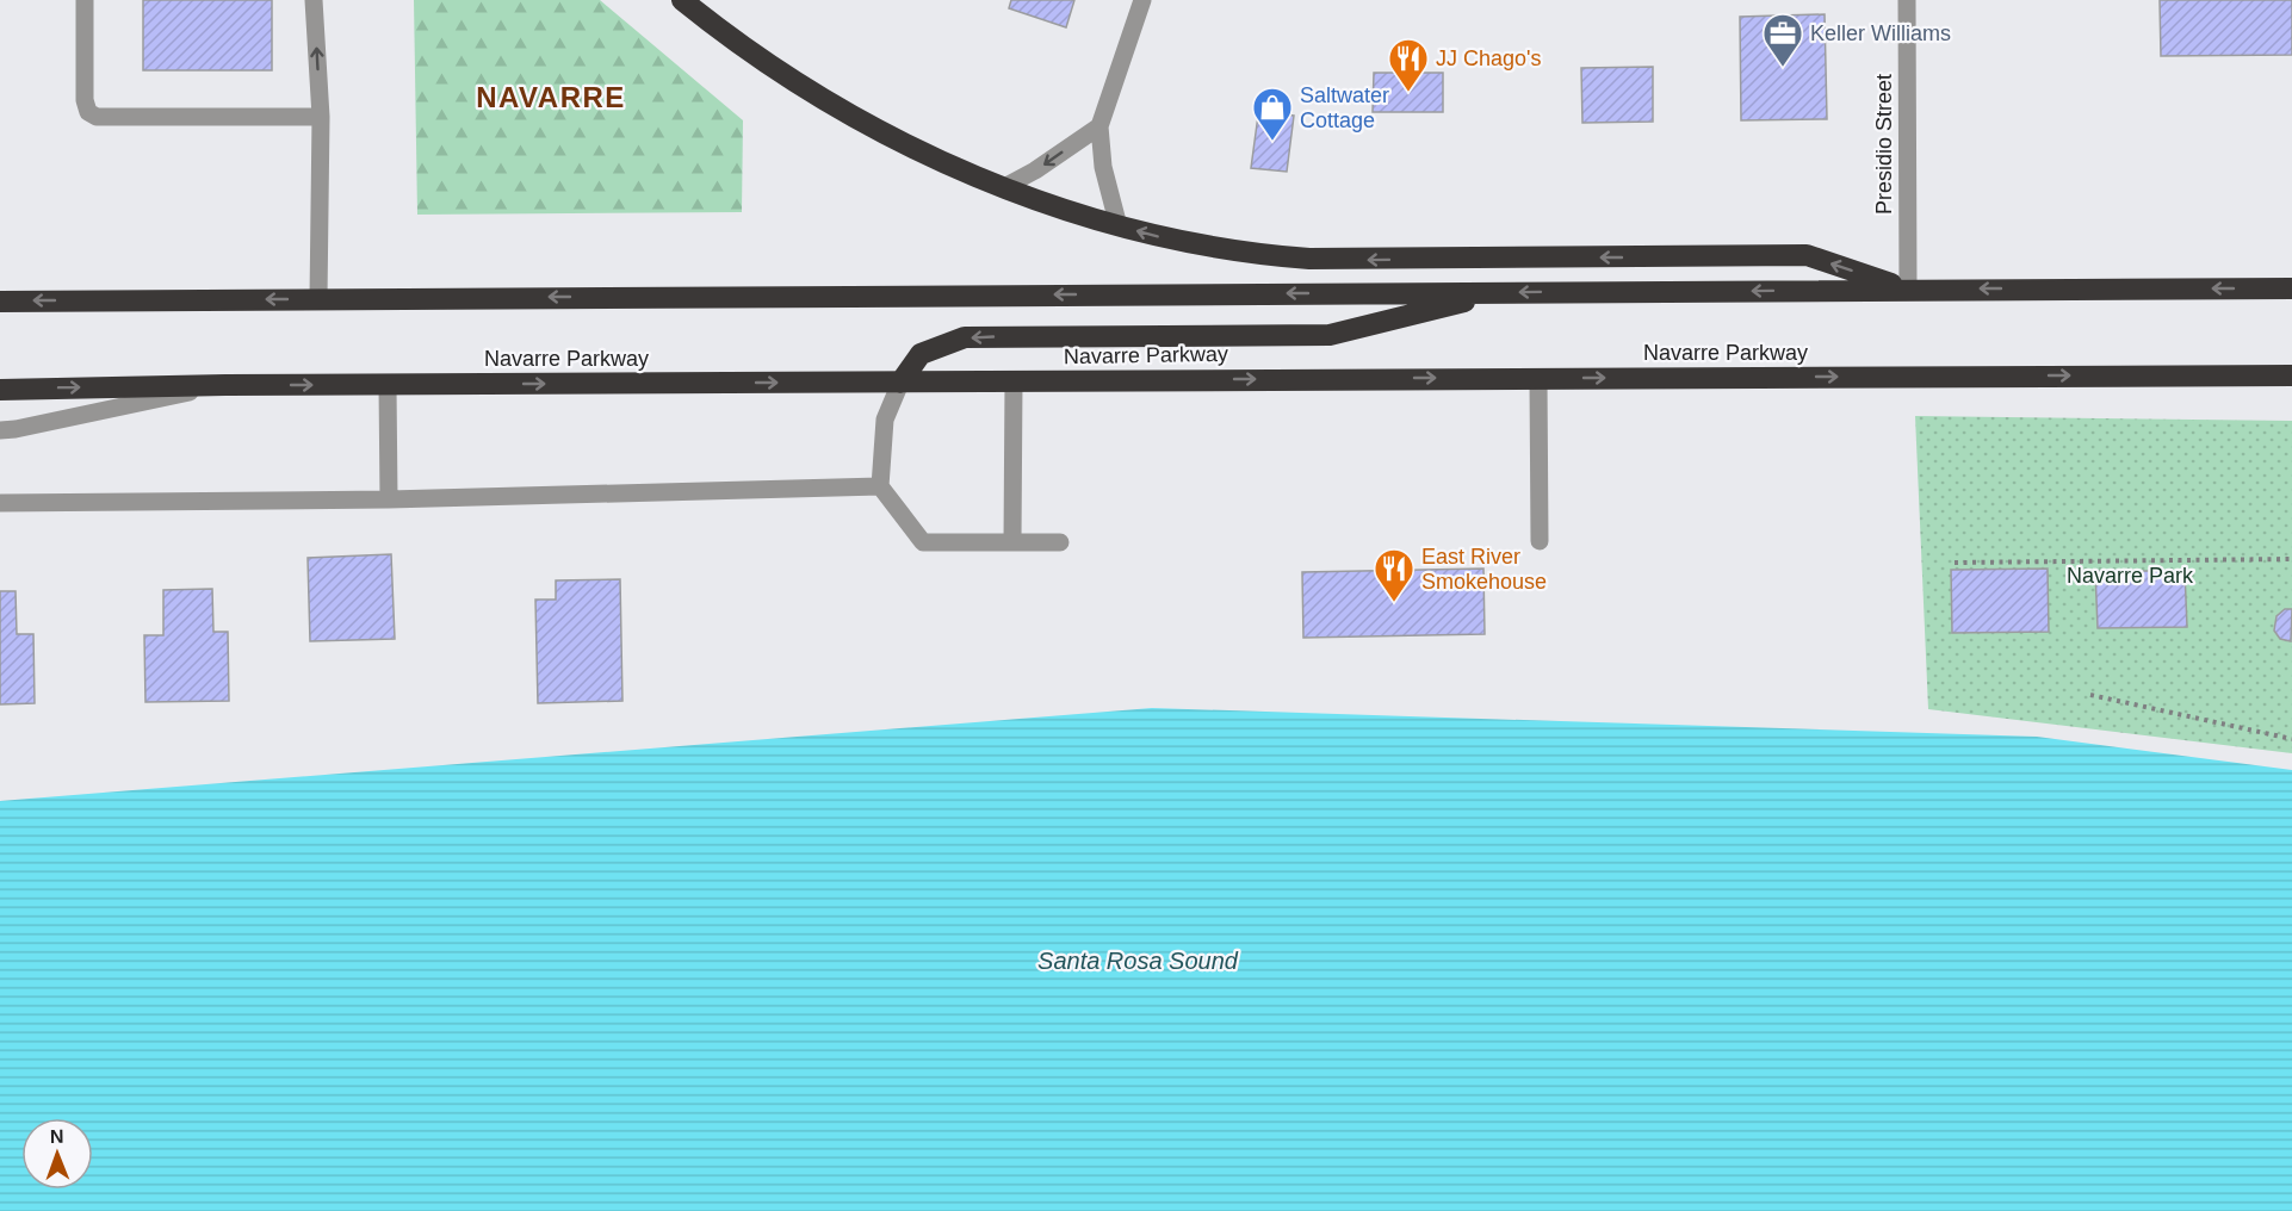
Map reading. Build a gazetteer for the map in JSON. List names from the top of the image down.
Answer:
{
  "streets": {
    "highway": ["Navarre Parkway"],
    "street": ["Presidio Street"]
  },
  "districts": ["NAVARRE"],
  "water": ["Santa Rosa Sound"],
  "parks": ["Navarre Park"],
  "places": {
    "office": ["Keller Williams"],
    "restaurant": ["JJ Chago's", "East River Smokehouse"],
    "shop": ["Saltwater Cottage"]
  },
  "north": "top"
}
